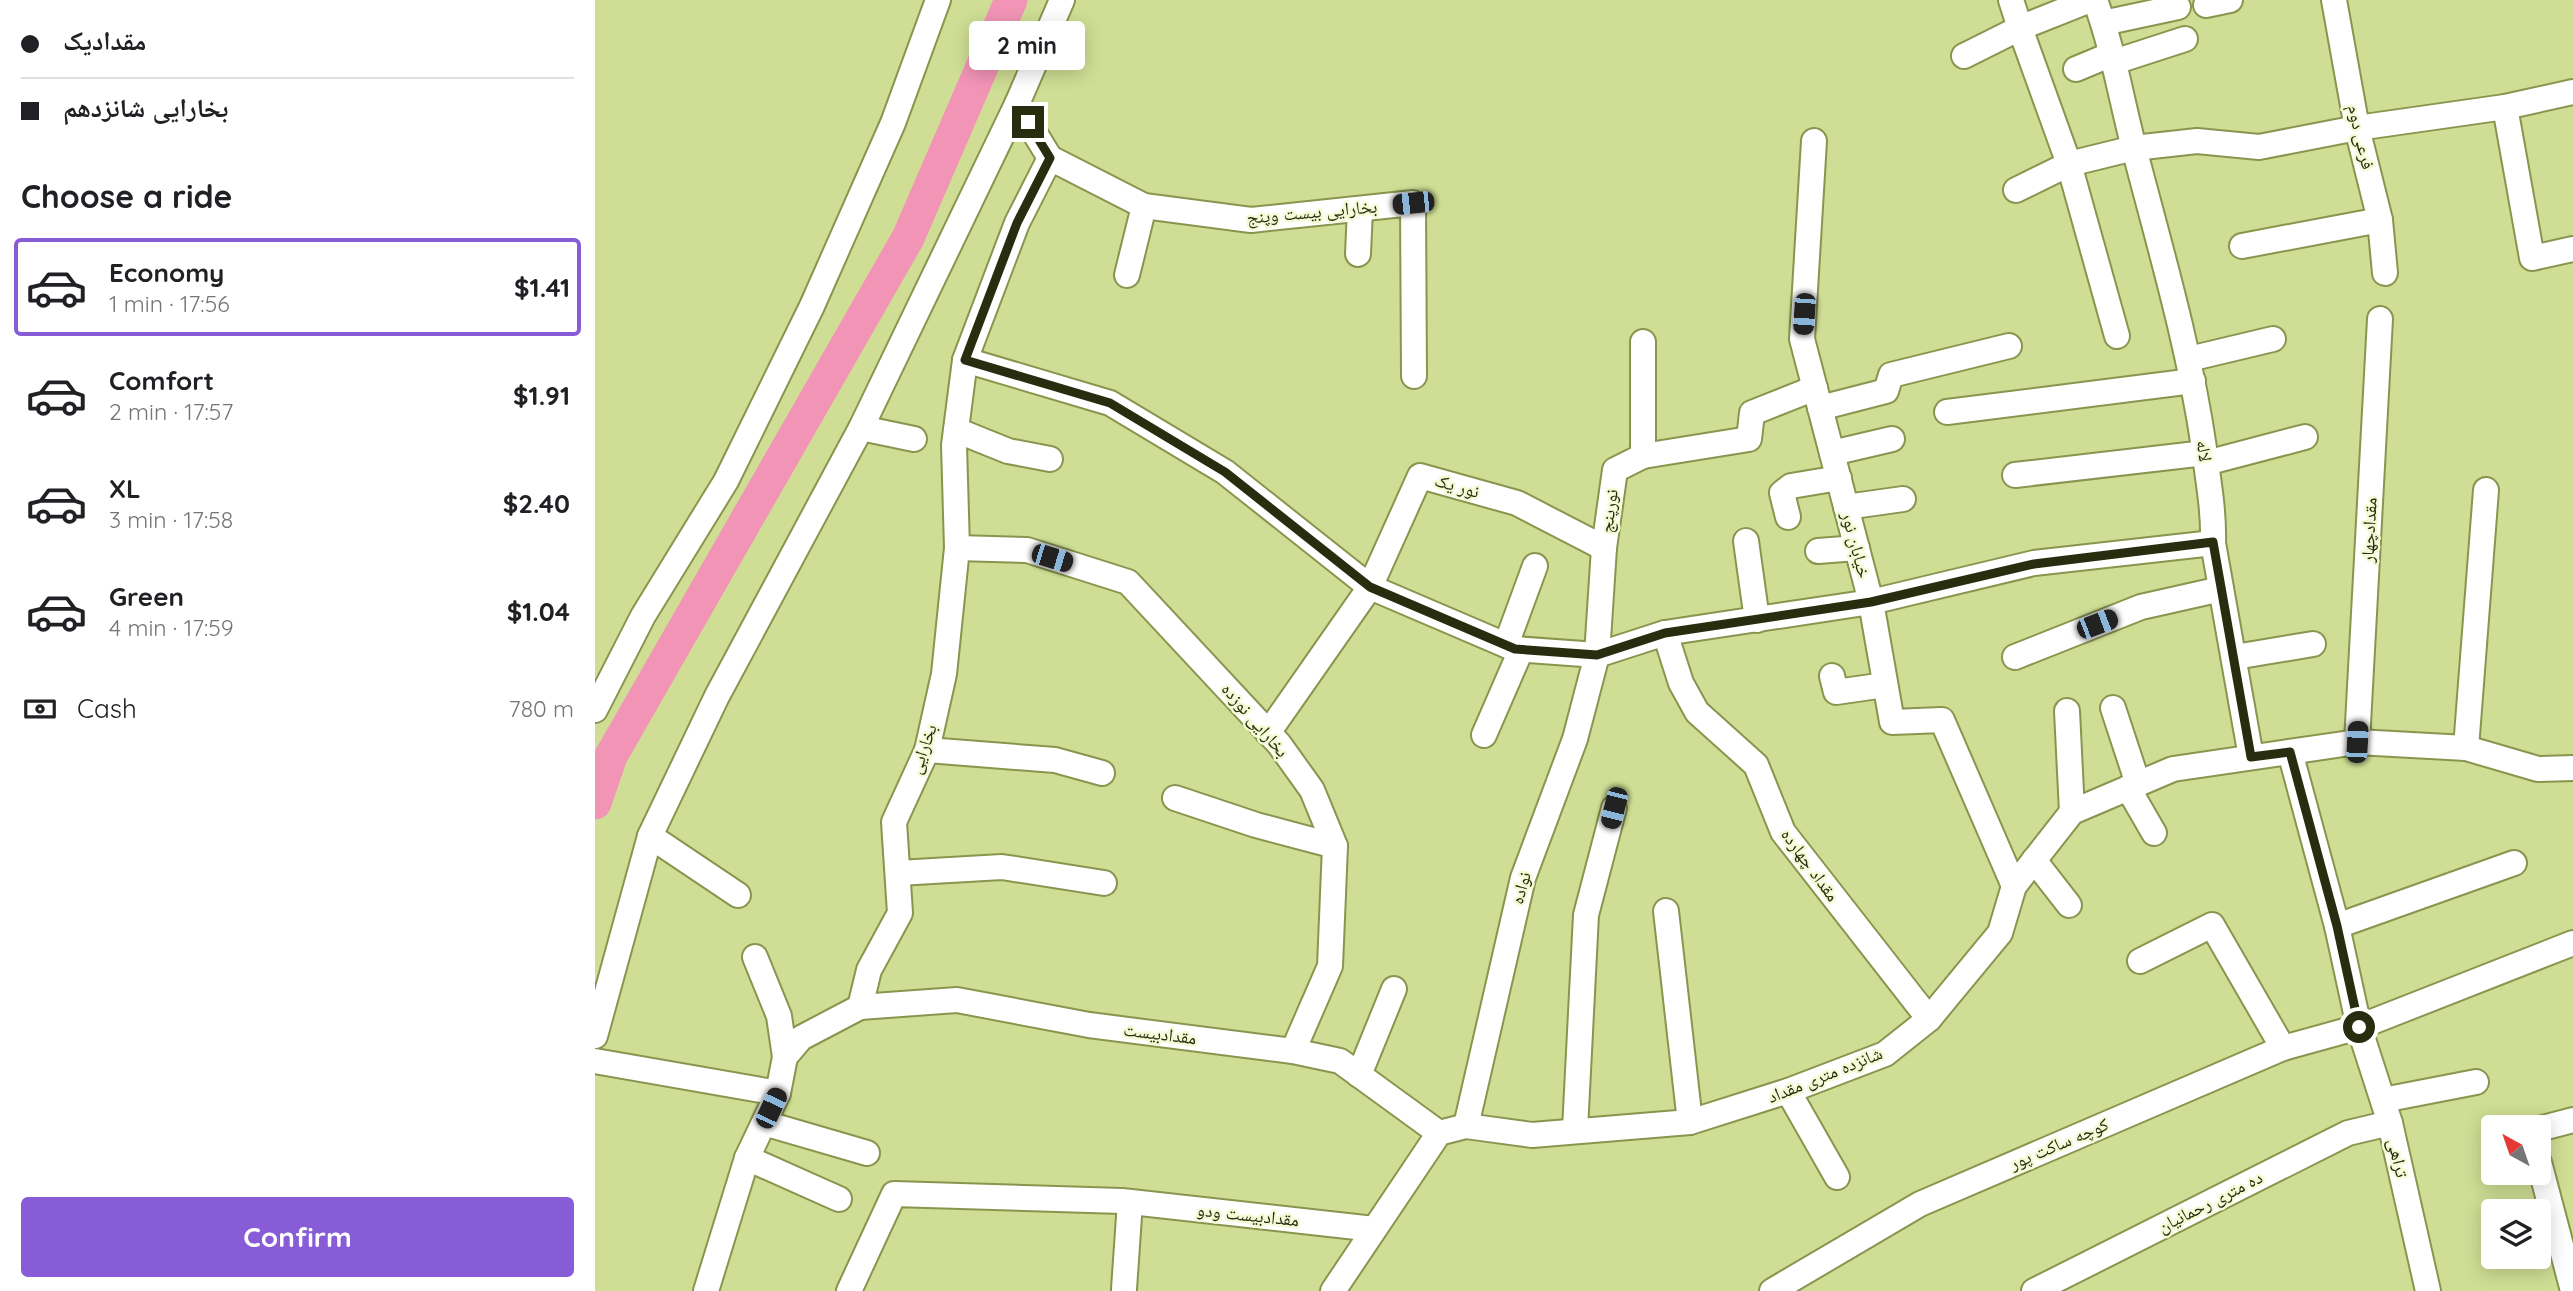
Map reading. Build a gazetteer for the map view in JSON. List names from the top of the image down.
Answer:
{
  "streets": {
    "street": [
      "فرعی دوم",
      "بخارایی بیست وپنج",
      "لاله",
      "نور یک",
      "نورپنج",
      "مقدادچهار",
      "خیابان نور",
      "بخارایی نوزده",
      "بخارایی",
      "مقداد چهارده",
      "نواده",
      "مقدادبیست",
      "شانزده متری مقداد",
      "کوچه ساکت پور",
      "تراهی",
      "ده متری رحمانیان",
      "مقدادبیست ودو"
    ]
  },
  "crossings": [
    ["بخارایی بیست وپنج", "بخارایی"],
    ["لاله", "شانزده متری مقداد"],
    ["نور یک", "نورپنج"],
    ["نور یک", "خیابان نور"],
    ["نورپنج", "خیابان نور"],
    ["نورپنج", "نواده"],
    ["مقدادچهار", "شانزده متری مقداد"],
    ["خیابان نور", "بخارایی"],
    ["خیابان نور", "مقداد چهارده"],
    ["خیابان نور", "نواده"],
    ["بخارایی نوزده", "بخارایی"],
    ["بخارایی نوزده", "مقدادبیست"],
    ["بخارایی", "مقدادبیست"],
    ["مقداد چهارده", "شانزده متری مقداد"],
    ["نواده", "شانزده متری مقداد"],
    ["مقدادبیست", "شانزده متری مقداد"],
    ["شانزده متری مقداد", "تراهی"],
    ["کوچه ساکت پور", "تراهی"],
    ["تراهی", "ده متری رحمانیان"]
  ],
  "north": "top left",
  "page": {
    "banner": ["مقدادیک", "بخارایی شانزدهم"],
    "bubble": "2 min",
    "heading": "Choose a ride",
    "list": [
      {
        "name": "Economy",
        "note": "1 min · 17:56",
        "value": "$1.41"
      },
      {
        "name": "Comfort",
        "note": "2 min · 17:57",
        "value": "$1.91"
      },
      {
        "name": "XL",
        "note": "3 min · 17:58",
        "value": "$2.40"
      },
      {
        "name": "Green",
        "note": "4 min · 17:59",
        "value": "$1.04"
      }
    ],
    "pay": ["Cash", "780 m"],
    "buttons": "Confirm"
  }
}
